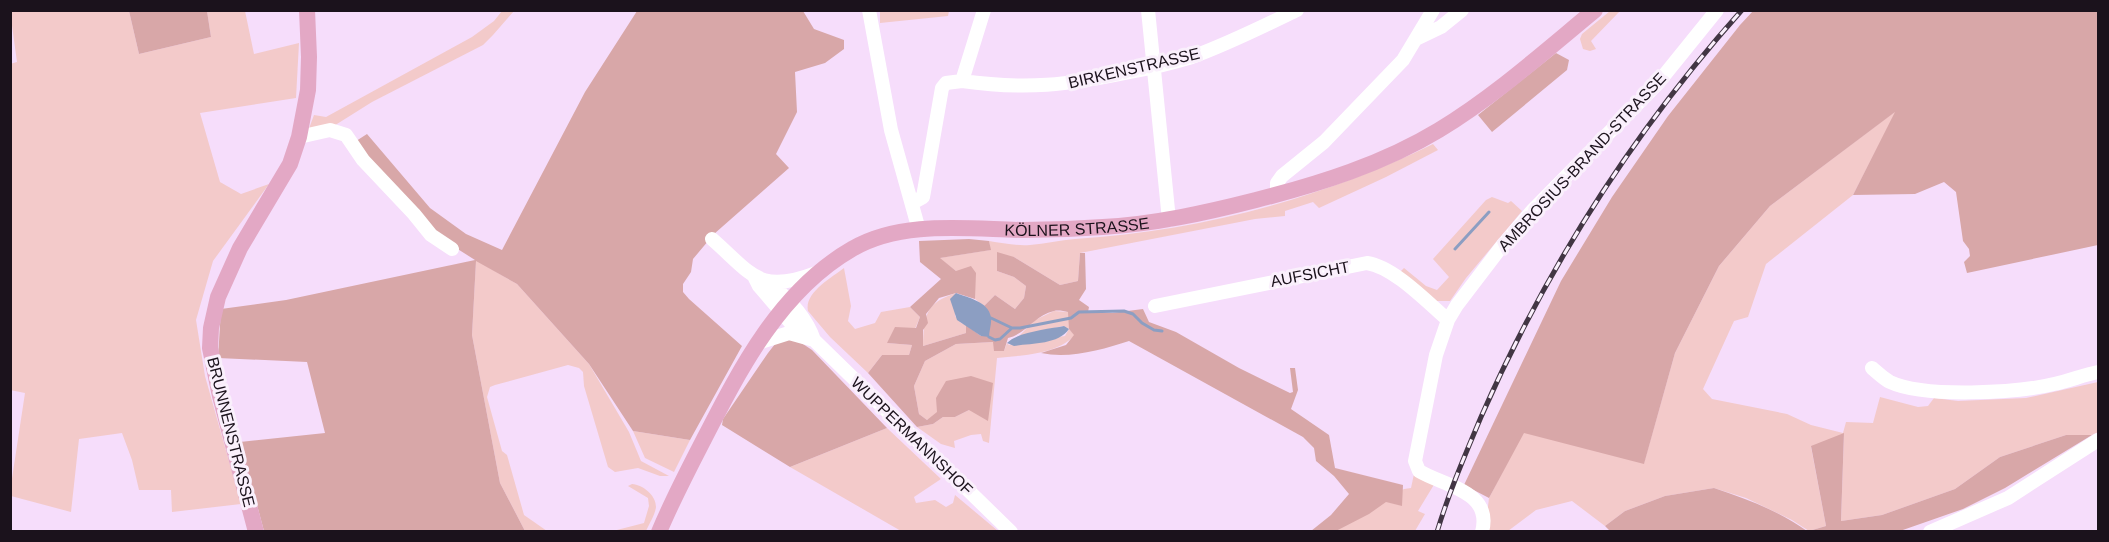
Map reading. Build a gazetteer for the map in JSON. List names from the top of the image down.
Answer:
{
  "streets": {
    "main road": ["KÖLNER STRASSE", "BRUNNENSTRASSE"],
    "street": [
      "BIRKENSTRASSE",
      "AMBROSIUS-BRAND-STRASSE",
      "AUFSICHT",
      "WUPPERMANNSHOF"
    ]
  },
  "crossings": [
    ["AMBROSIUS-BRAND-STRASSE", "AUFSICHT"],
    ["KÖLNER STRASSE", "WUPPERMANNSHOF"]
  ]
}
